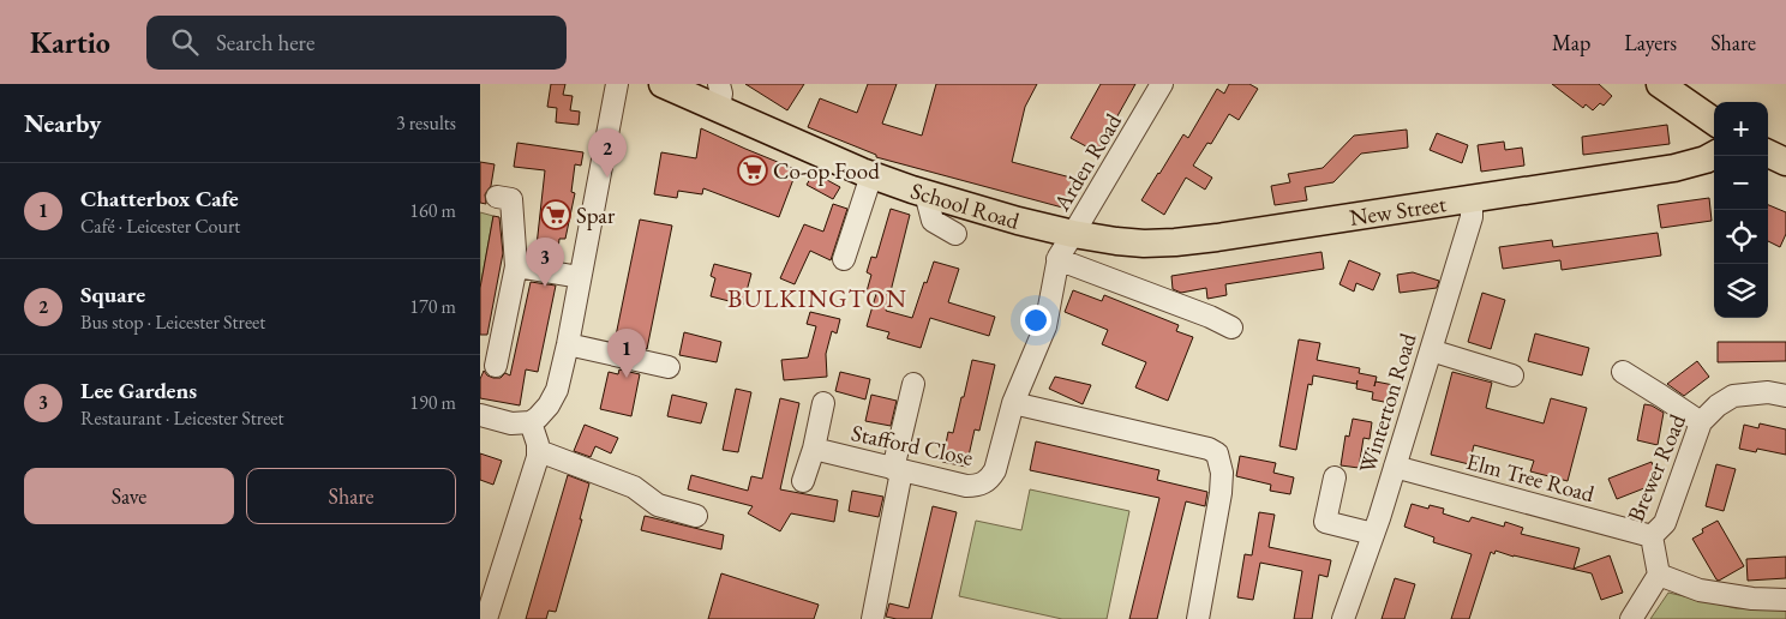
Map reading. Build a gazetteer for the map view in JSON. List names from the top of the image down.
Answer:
{
  "streets": {
    "main road": ["School Road", "New Street"],
    "street": [
      "Arden Road",
      "Winterton Road",
      "Stafford Close",
      "Brewer Road",
      "Elm Tree Road"
    ]
  },
  "crossings": [
    ["Arden Road", "School Road"],
    ["Arden Road", "New Street"],
    ["Arden Road", "Stafford Close"],
    ["School Road", "New Street"],
    ["School Road", "Stafford Close"],
    ["New Street", "Winterton Road"],
    ["New Street", "Stafford Close"],
    ["Winterton Road", "Elm Tree Road"],
    ["Brewer Road", "Elm Tree Road"]
  ],
  "districts": ["BULKINGTON"],
  "places": {
    "supermarket": ["Co-op Food", "Spar"]
  },
  "page": {
    "header": "Kartio",
    "search": "Search here",
    "nav": ["Map", "Layers", "Share"],
    "heading": ["Nearby", "3 results"],
    "map_buttons": ["+", "−"],
    "pins": ["2", "3", "1"],
    "list": [
      {
        "mark": "1",
        "name": "Chatterbox Cafe",
        "note": "Café · Leicester Court",
        "value": "160 m"
      },
      {
        "mark": "2",
        "name": "Square",
        "note": "Bus stop · Leicester Street",
        "value": "170 m"
      },
      {
        "mark": "3",
        "name": "Lee Gardens",
        "note": "Restaurant · Leicester Street",
        "value": "190 m"
      }
    ],
    "buttons": ["Save", "Share"]
  }
}
